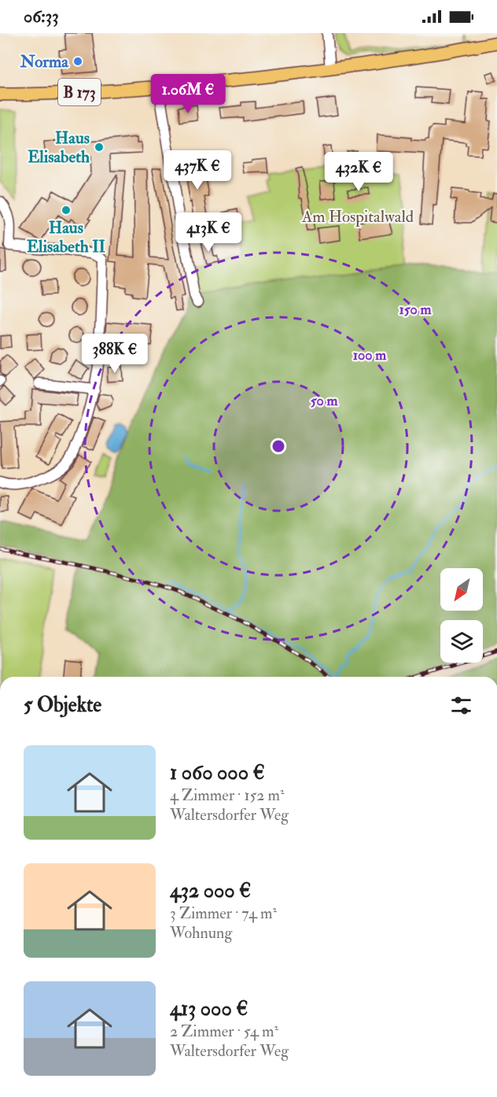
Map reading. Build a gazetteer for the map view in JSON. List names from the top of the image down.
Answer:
{
  "streets": {
    "main road": ["B 173"]
  },
  "parks": ["Am Hospitalwald"],
  "places": ["Norma", "Haus Elisabeth", "Haus Elisabeth II"],
  "north": "bottom left",
  "page": {
    "status": "06:33",
    "price": [
      "1.06M €",
      "437K €",
      "432K €",
      "413K €",
      "388K €"
    ],
    "heading": "5 Objekte",
    "list": [
      {
        "name": "1 060 000 €",
        "note": "4 Zimmer · 152 m² · Waltersdorfer Weg"
      },
      {
        "name": "432 000 €",
        "note": "3 Zimmer · 74 m² · Wohnung"
      },
      {
        "name": "413 000 €",
        "note": "2 Zimmer · 54 m² · Waltersdorfer Weg"
      }
    ]
  },
  "rings": ["150 m", "100 m", "50 m"]
}
